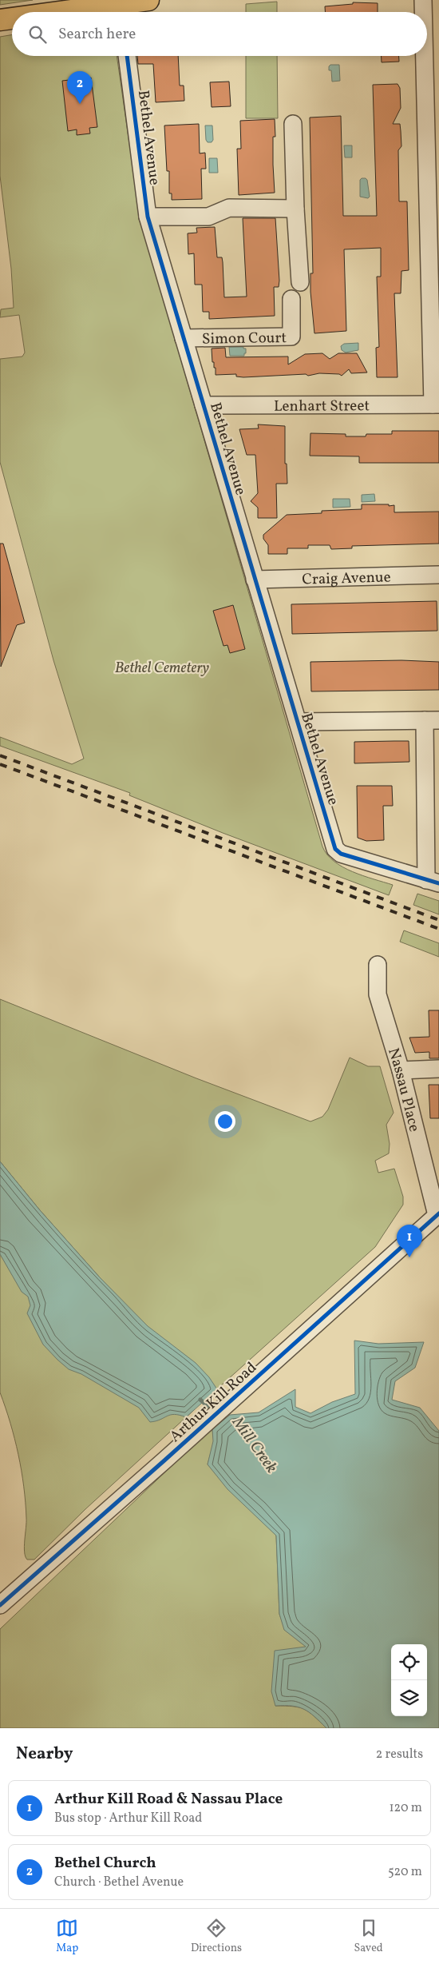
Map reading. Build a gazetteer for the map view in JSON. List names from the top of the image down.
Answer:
{
  "streets": {
    "street": [
      "Bethel Avenue",
      "Simon Court",
      "Lenhart Street",
      "Craig Avenue",
      "Nassau Place",
      "Arthur Kill Road"
    ]
  },
  "crossings": [
    ["Bethel Avenue", "Simon Court"],
    ["Bethel Avenue", "Lenhart Street"],
    ["Bethel Avenue", "Craig Avenue"],
    ["Nassau Place", "Arthur Kill Road"]
  ],
  "water": ["Mill Creek"],
  "parks": ["Bethel Cemetery"],
  "page": {
    "search": "Search here",
    "pins": ["2", "1"],
    "heading": ["Nearby", "2 results"],
    "list": [
      {
        "mark": "1",
        "name": "Arthur Kill Road & Nassau Place",
        "note": "Bus stop · Arthur Kill Road",
        "value": "120 m"
      },
      {
        "mark": "2",
        "name": "Bethel Church",
        "note": "Church · Bethel Avenue",
        "value": "520 m"
      }
    ],
    "nav": ["Map", "Directions", "Saved"]
  }
}
